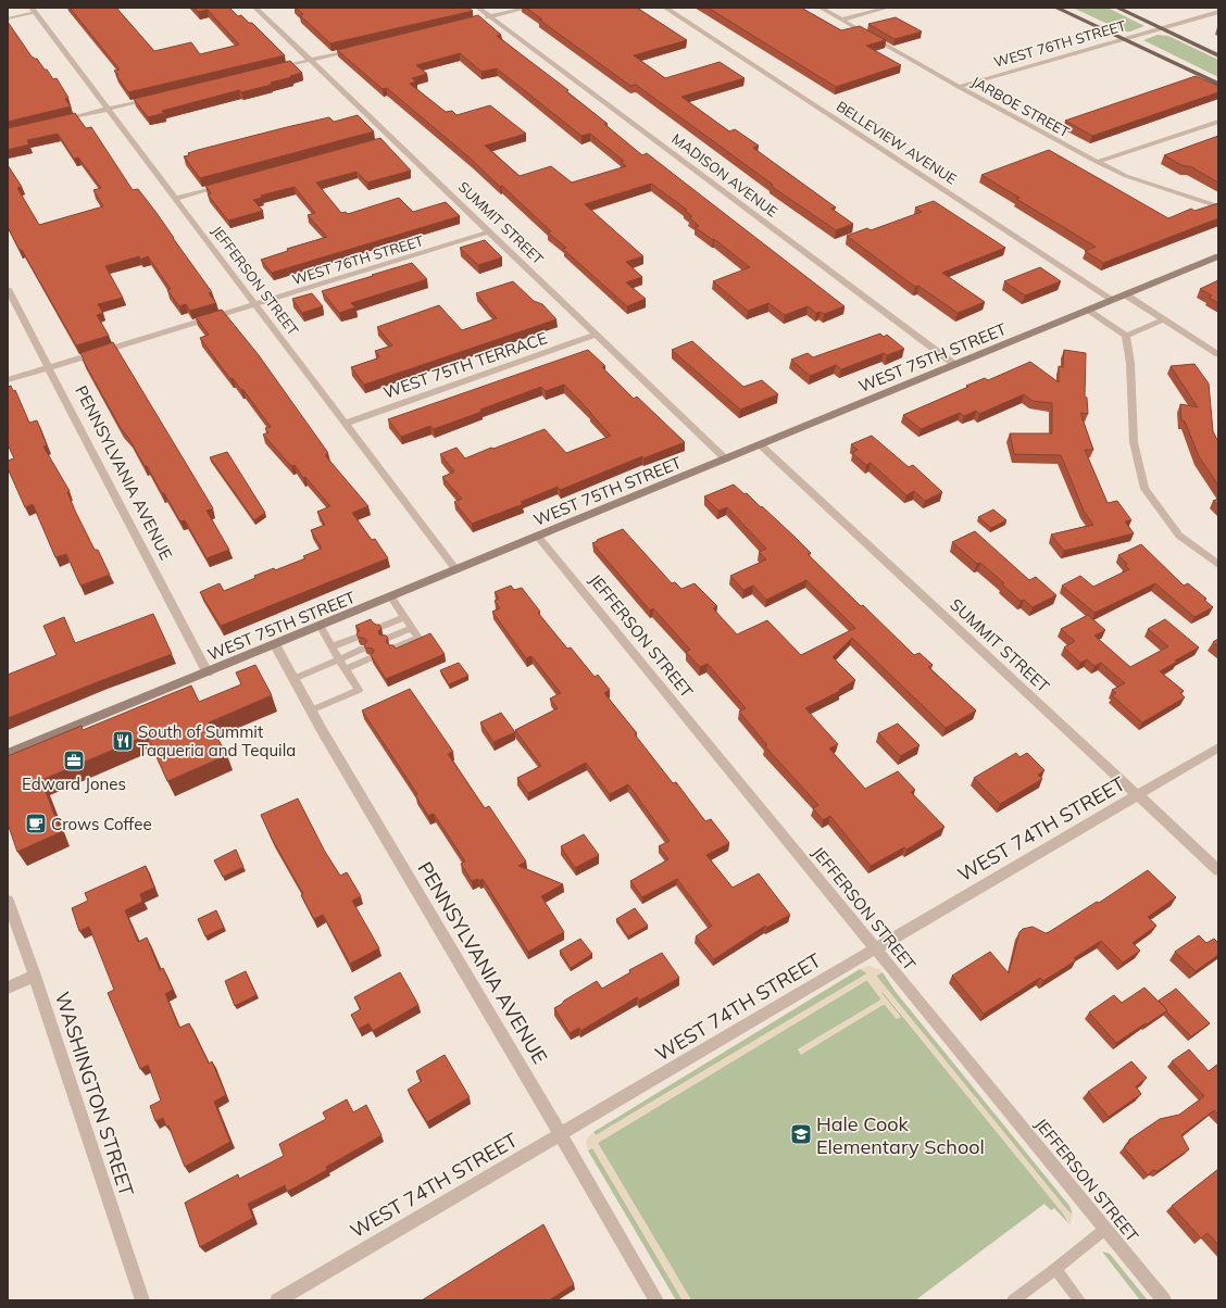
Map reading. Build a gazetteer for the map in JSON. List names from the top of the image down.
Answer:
{
  "streets": {
    "main road": ["WEST 75TH STREET"],
    "street": [
      "WEST 76TH STREET",
      "JARBOE STREET",
      "BELLEVIEW AVENUE",
      "MADISON AVENUE",
      "SUMMIT STREET",
      "JEFFERSON STREET",
      "WEST 75TH TERRACE",
      "PENNSYLVANIA AVENUE",
      "WEST 74TH STREET",
      "WASHINGTON STREET"
    ]
  },
  "crossings": [
    ["WEST 76TH STREET", "JARBOE STREET"],
    ["WEST 76TH STREET", "SUMMIT STREET"],
    ["WEST 76TH STREET", "JEFFERSON STREET"],
    ["WEST 76TH STREET", "PENNSYLVANIA AVENUE"],
    ["BELLEVIEW AVENUE", "WEST 75TH STREET"],
    ["MADISON AVENUE", "WEST 75TH STREET"],
    ["SUMMIT STREET", "WEST 75TH STREET"],
    ["SUMMIT STREET", "WEST 75TH TERRACE"],
    ["SUMMIT STREET", "WEST 74TH STREET"],
    ["JEFFERSON STREET", "WEST 75TH STREET"],
    ["JEFFERSON STREET", "WEST 75TH TERRACE"],
    ["JEFFERSON STREET", "WEST 74TH STREET"],
    ["WEST 75TH STREET", "PENNSYLVANIA AVENUE"],
    ["PENNSYLVANIA AVENUE", "WEST 74TH STREET"]
  ],
  "places": {
    "restaurant": ["South of Summit Taqueria and Tequila"],
    "office": ["Edward Jones"],
    "cafe": ["Crows Coffee"],
    "school or university": ["Hale Cook Elementary School"]
  }
}
